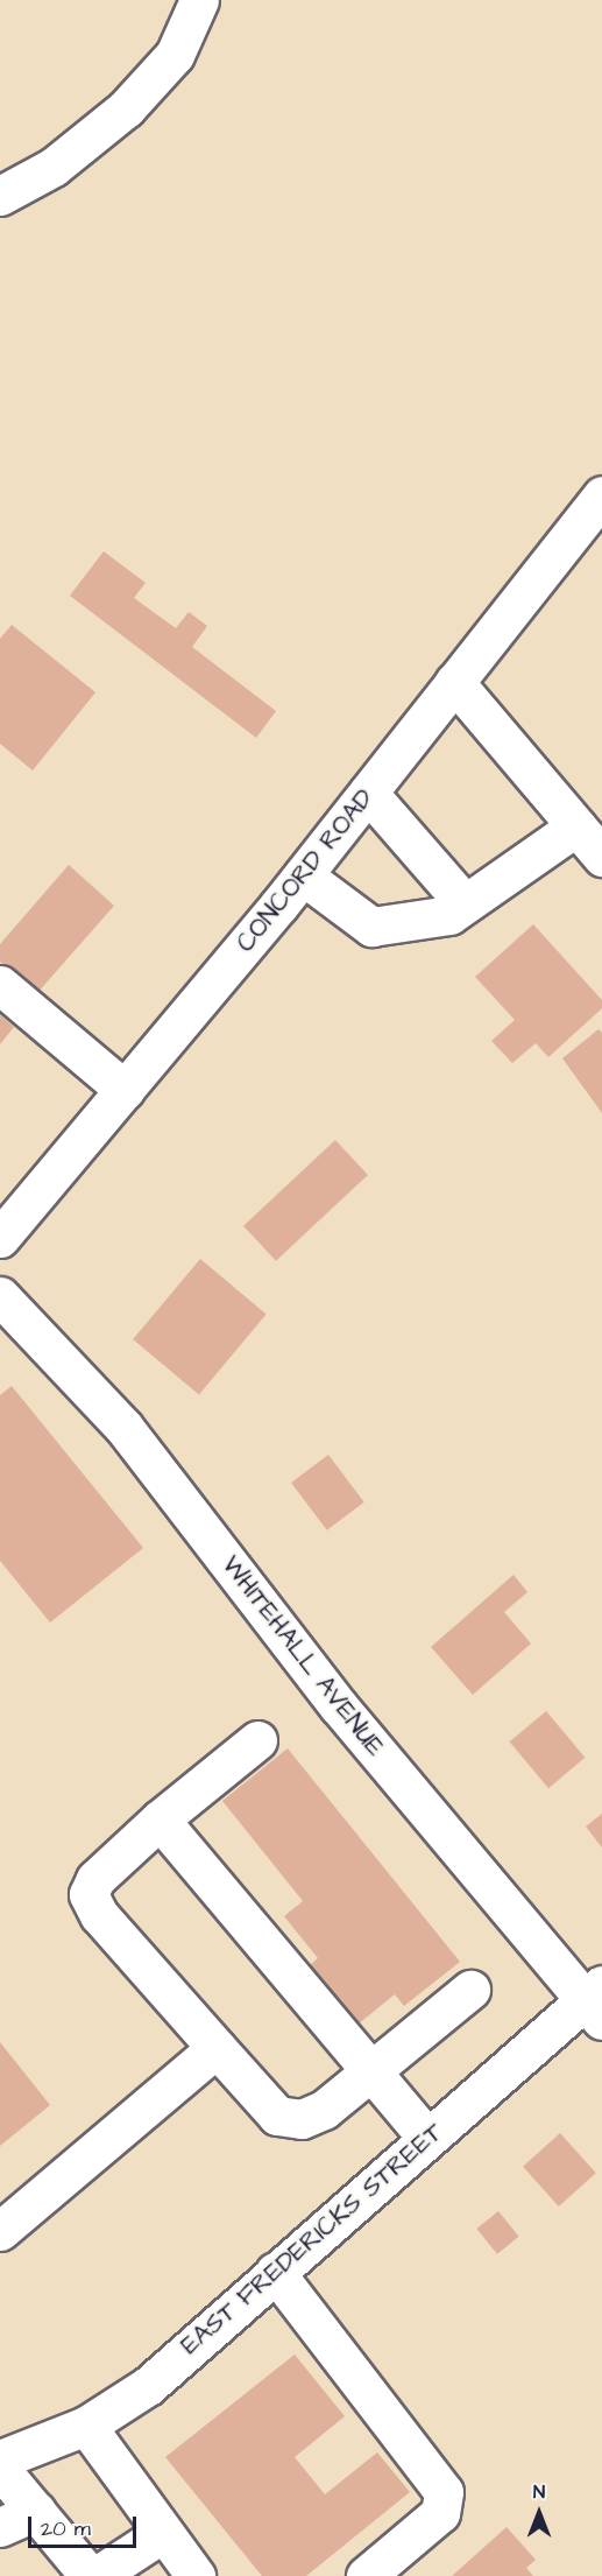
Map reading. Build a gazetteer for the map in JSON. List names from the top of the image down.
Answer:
{
  "streets": {
    "street": ["CONCORD ROAD", "WHITEHALL AVENUE", "EAST FREDERICKS STREET"]
  },
  "crossings": [
    ["WHITEHALL AVENUE", "EAST FREDERICKS STREET"]
  ],
  "scale_bar": "20 m",
  "north": "top"
}
